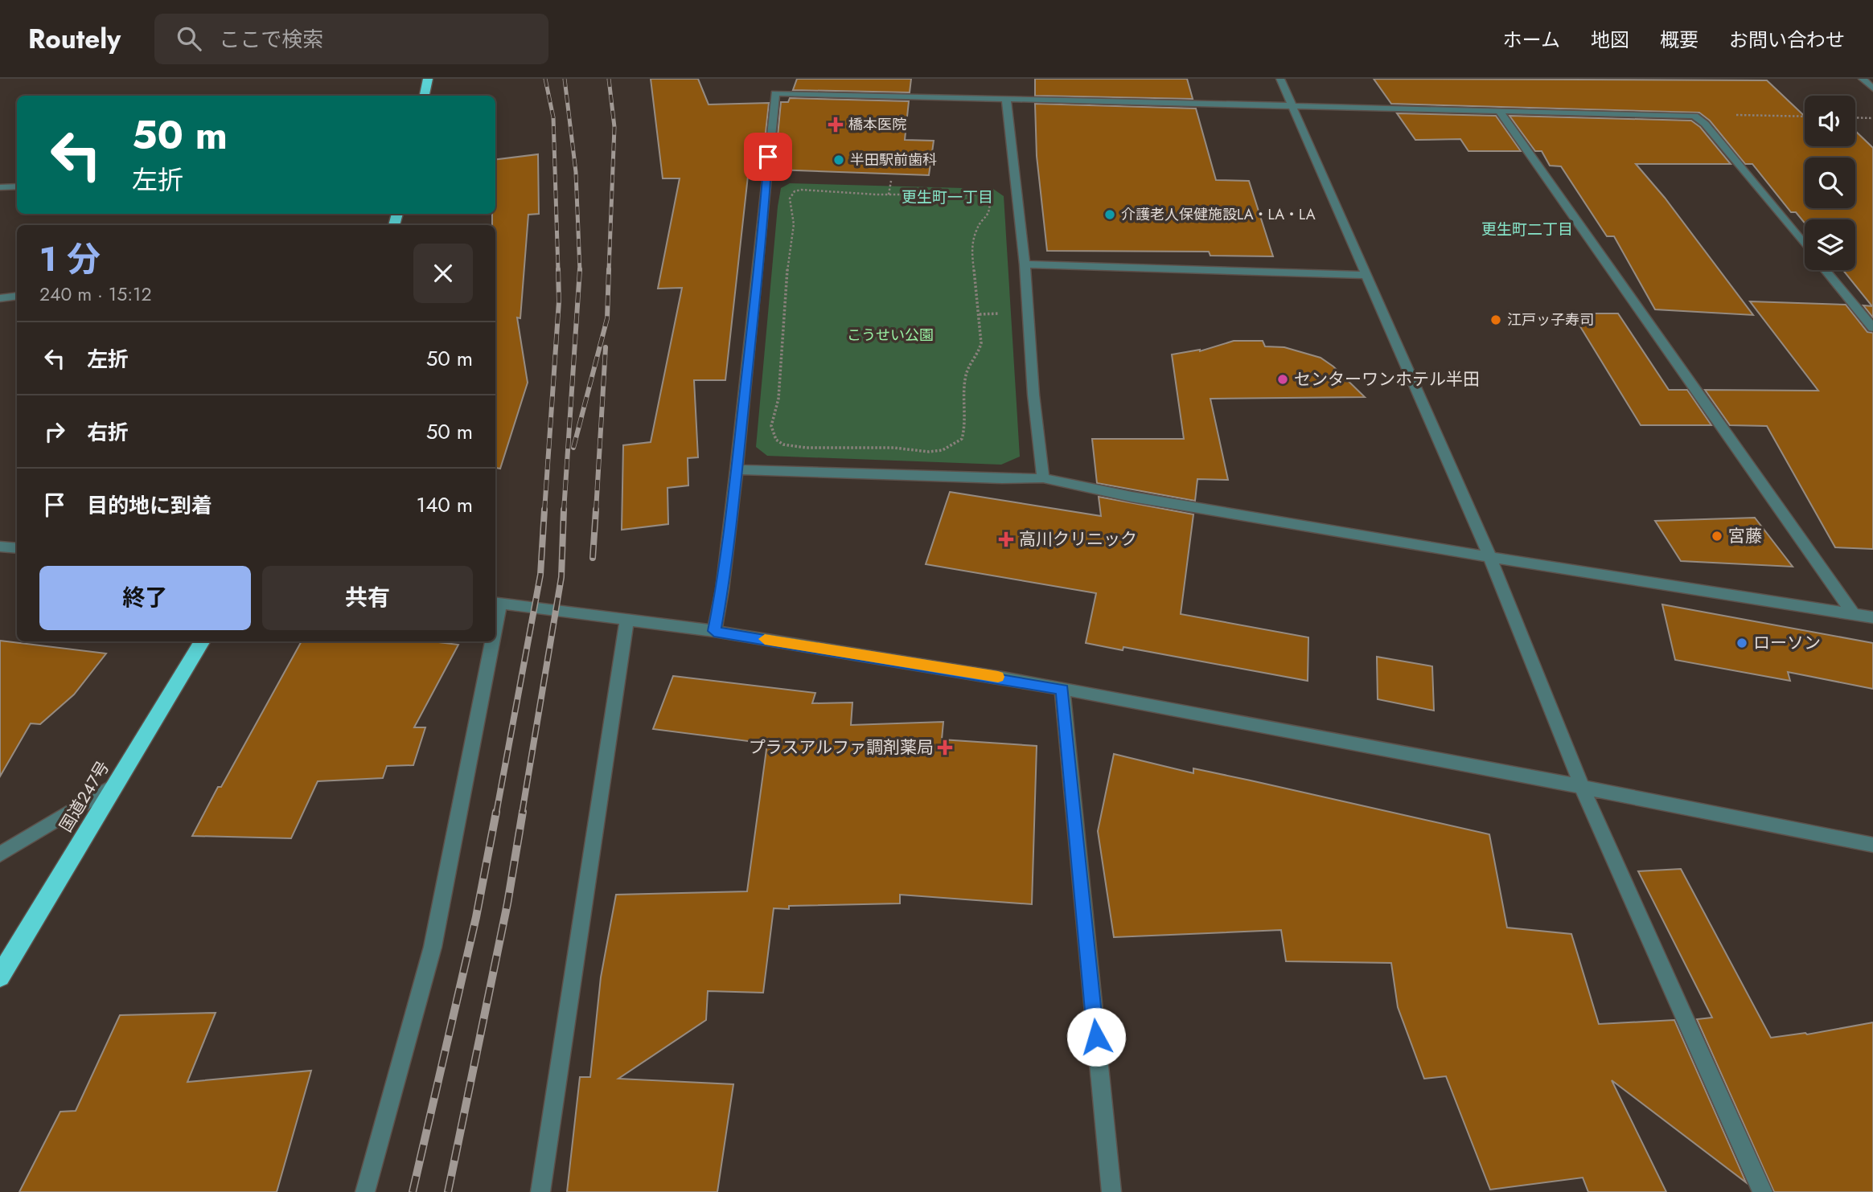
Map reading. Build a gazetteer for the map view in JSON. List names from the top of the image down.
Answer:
{
  "streets": {
    "highway": ["国道247号"]
  },
  "districts": ["更生町一丁目", "更生町二丁目"],
  "parks": ["こうせい公園"],
  "places": {
    "health": ["橋本医院", "高川クリニック", "プラスアルファ調剤薬局"],
    "other": [
      "半田駅前歯科",
      "介護老人保健施設LA・LA・LA",
      "江戸ッ子寿司",
      "センターワンホテル半田",
      "宮藤",
      "ローソン"
    ]
  },
  "page": {
    "header": "Routely",
    "search": "ここで検索",
    "nav": [
      "ホーム",
      "地図",
      "概要",
      "お問い合わせ"
    ],
    "turn": ["50 m", "左折"],
    "heading": ["1 分", "240 m · 15:12"],
    "list": [
      {
        "name": "左折",
        "value": "50 m"
      },
      {
        "name": "右折",
        "value": "50 m"
      },
      {
        "name": "目的地に到着",
        "value": "140 m"
      }
    ],
    "buttons": ["終了", "共有"]
  }
}
